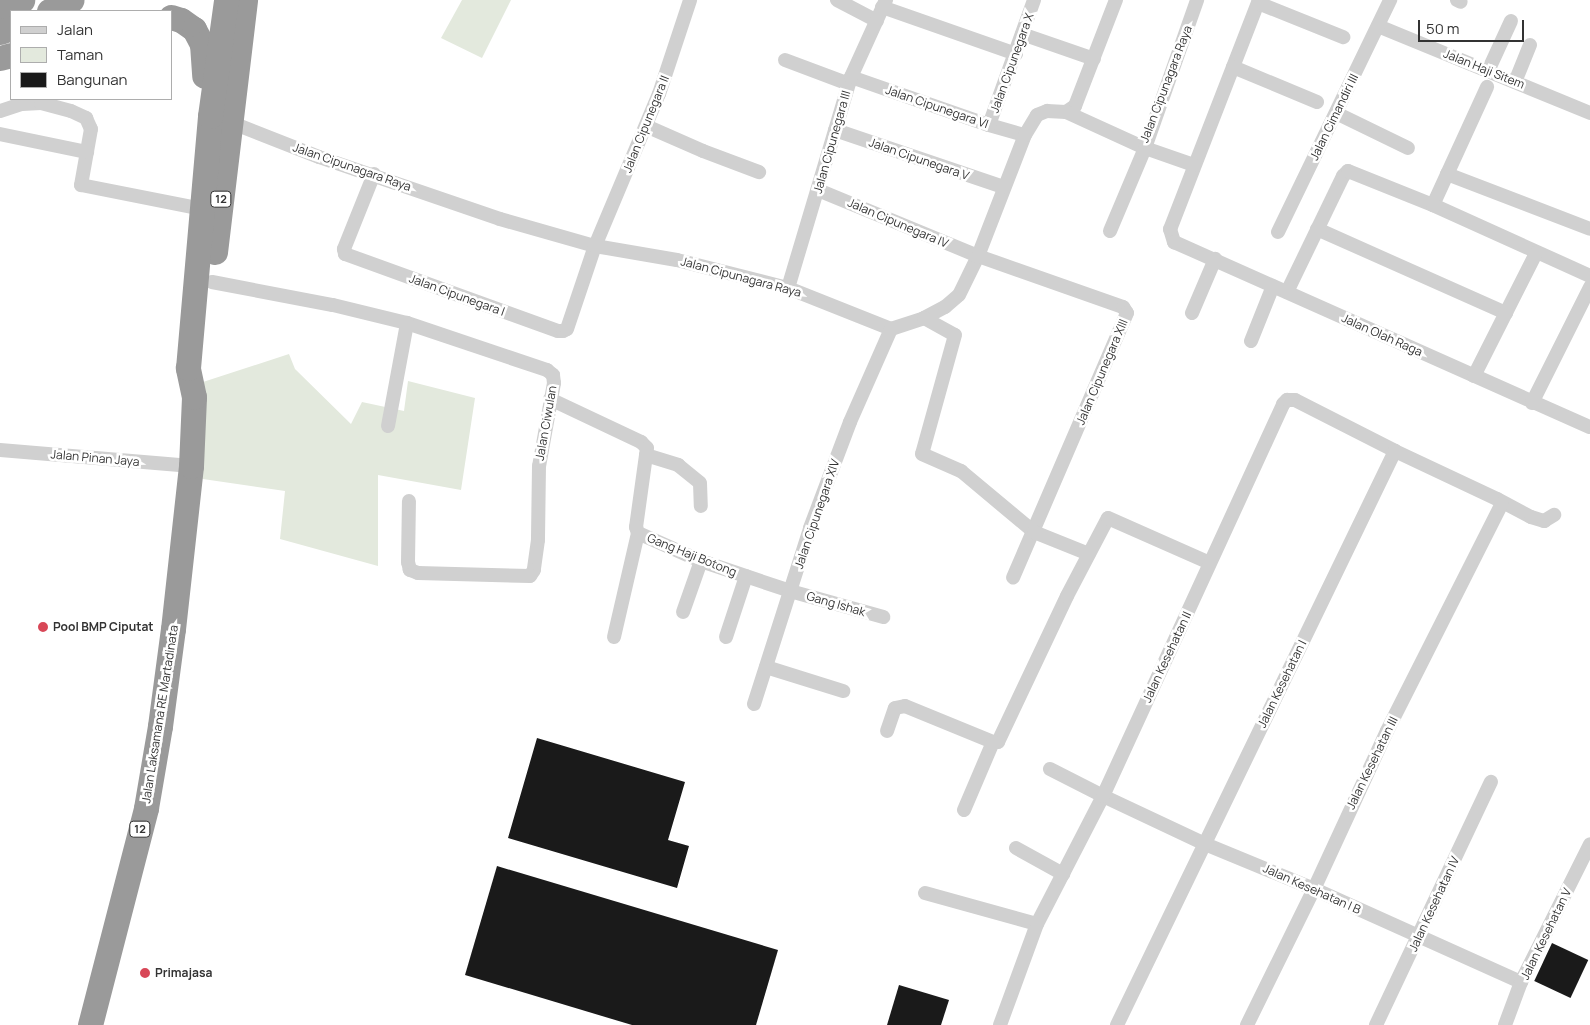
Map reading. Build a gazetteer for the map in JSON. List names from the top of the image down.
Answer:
{
  "streets": {
    "highway": ["12", "Jalan Laksamana RE Martadinata"],
    "street": [
      "Jalan Cipunegara X",
      "Jalan Haji Sitem",
      "Jalan Cipunagara Raya",
      "Jalan Cipunegara VI",
      "Jalan Cimandiri III",
      "Jalan Cipunegara II",
      "Jalan Cipunegara III",
      "Jalan Cipunegara V",
      "Jalan Cipunegara IV",
      "Jalan Cipunegara I",
      "Jalan Olah Raga",
      "Jalan Cipunegara XIII",
      "Jalan Ciwulan",
      "Jalan Pinan Jaya",
      "Jalan Cipunegara XIV",
      "Gang Haji Botong",
      "Gang Ishak",
      "Jalan Kesehatan II",
      "Jalan Kesehatan I",
      "Jalan Kesehatan III",
      "Jalan Kesehatan I B",
      "Jalan Kesehatan IV",
      "Jalan Kesehatan V"
    ]
  },
  "crossings": [
    ["Jalan Cipunegara X", "Jalan Cipunegara VI"],
    ["Jalan Haji Sitem", "Jalan Cimandiri III"],
    ["Jalan Cipunagara Raya", "Jalan Cipunegara VI"],
    ["Jalan Cipunagara Raya", "Jalan Cipunegara II"],
    ["Jalan Cipunagara Raya", "Jalan Cipunegara III"],
    ["Jalan Cipunagara Raya", "Jalan Cipunegara V"],
    ["Jalan Cipunagara Raya", "Jalan Cipunegara IV"],
    ["Jalan Cipunagara Raya", "Jalan Cipunegara I"],
    ["Jalan Cipunagara Raya", "Jalan Cipunegara XIII"],
    ["Jalan Cipunagara Raya", "Jalan Cipunegara XIV"],
    ["Jalan Cipunagara Raya", "Jalan Laksamana RE Martadinata"],
    ["Jalan Cipunegara VI", "Jalan Cipunegara III"],
    ["Jalan Cipunegara II", "Jalan Cipunegara I"],
    ["Jalan Cipunegara III", "Jalan Cipunegara V"],
    ["Jalan Cipunegara III", "Jalan Cipunegara IV"],
    ["Jalan Cipunegara IV", "Jalan Cipunegara XIII"],
    ["Jalan Ciwulan", "Jalan Laksamana RE Martadinata"],
    ["Jalan Pinan Jaya", "Jalan Laksamana RE Martadinata"],
    ["Jalan Cipunegara XIV", "Gang Haji Botong"],
    ["Jalan Cipunegara XIV", "Gang Ishak"],
    ["Gang Haji Botong", "Gang Ishak"],
    ["Jalan Kesehatan II", "Jalan Kesehatan I"],
    ["Jalan Kesehatan II", "Jalan Kesehatan I B"],
    ["Jalan Kesehatan I", "Jalan Kesehatan I B"],
    ["Jalan Kesehatan III", "Jalan Kesehatan I B"],
    ["Jalan Kesehatan I B", "Jalan Kesehatan IV"],
    ["Jalan Kesehatan I B", "Jalan Kesehatan V"]
  ],
  "places": ["Pool BMP Ciputat", "Primajasa"],
  "legend": ["Jalan", "Taman", "Bangunan"],
  "scale_bar": "50 m"
}
